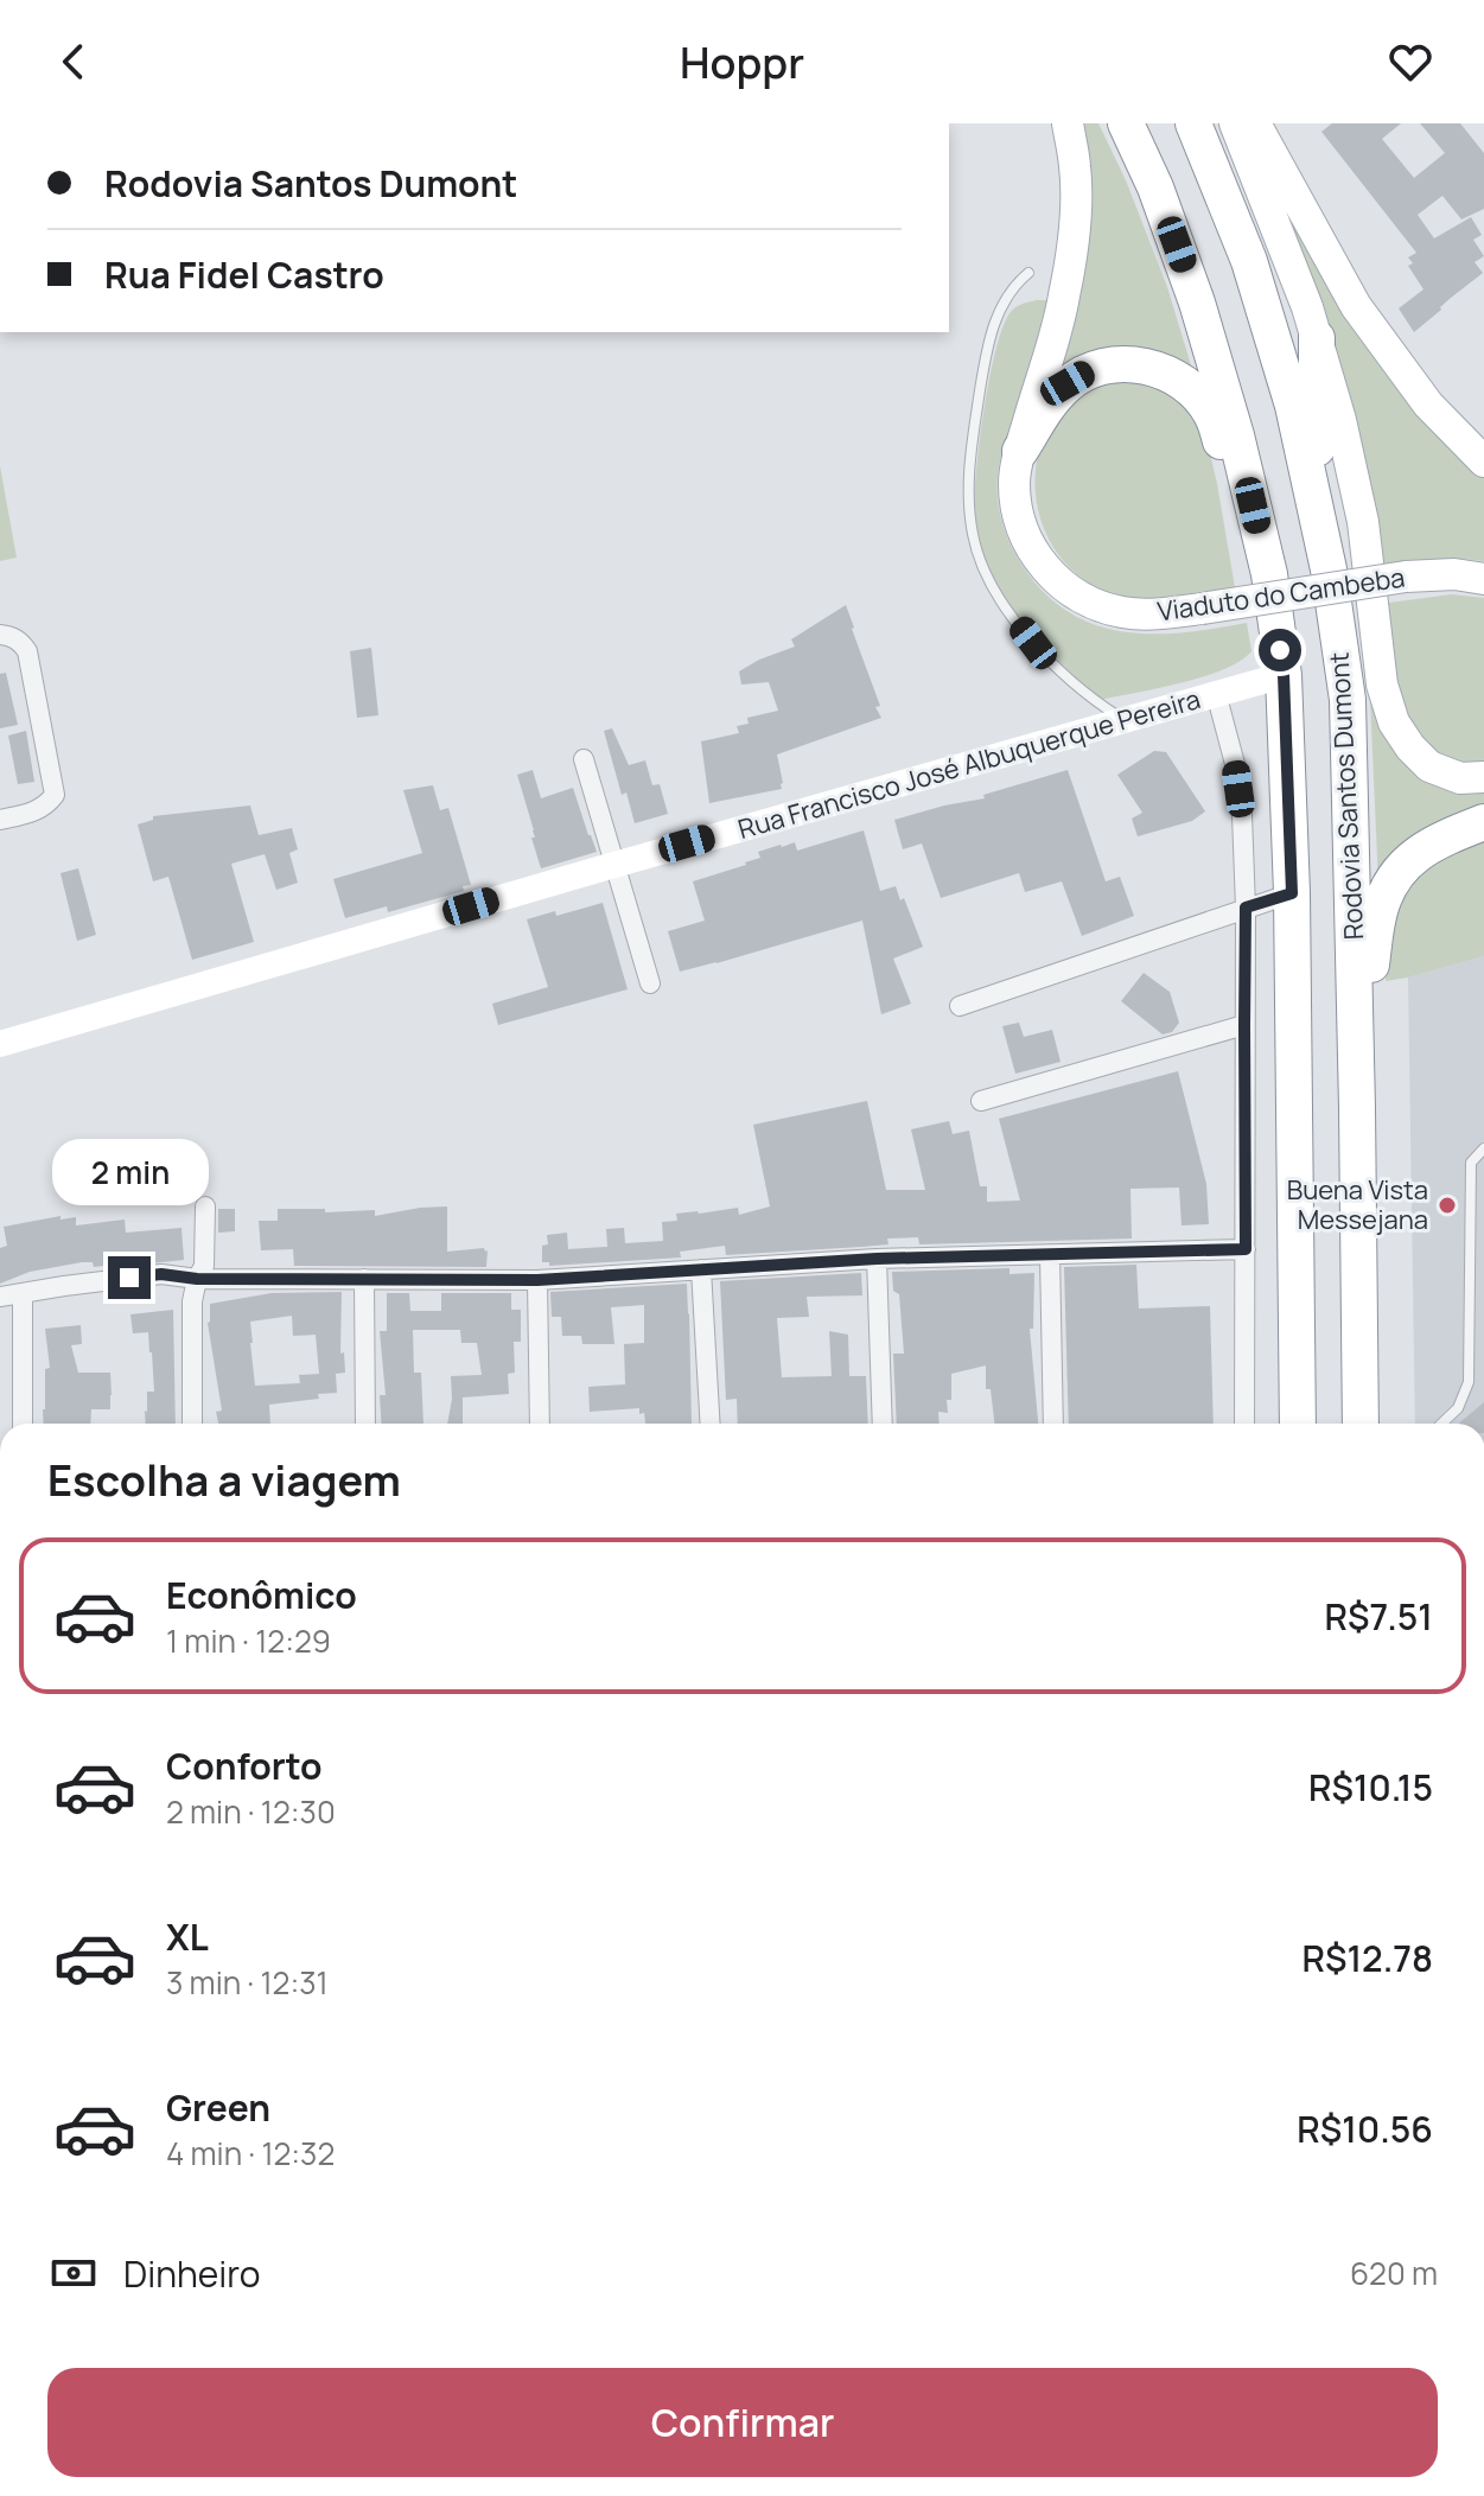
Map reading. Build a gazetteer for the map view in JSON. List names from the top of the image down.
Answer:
{
  "streets": {
    "highway": ["Rodovia Santos Dumont"],
    "main road": ["Viaduto do Cambeba", "Rua Francisco José Albuquerque Pereira"]
  },
  "places": ["Buena Vista Messejana"],
  "page": {
    "header": "Hoppr",
    "banner": ["Rodovia Santos Dumont", "Rua Fidel Castro"],
    "bubble": "2 min",
    "heading": "Escolha a viagem",
    "list": [
      {
        "name": "Econômico",
        "note": "1 min · 12:29",
        "value": "R$7.51"
      },
      {
        "name": "Conforto",
        "note": "2 min · 12:30",
        "value": "R$10.15"
      },
      {
        "name": "XL",
        "note": "3 min · 12:31",
        "value": "R$12.78"
      },
      {
        "name": "Green",
        "note": "4 min · 12:32",
        "value": "R$10.56"
      }
    ],
    "pay": ["Dinheiro", "620 m"],
    "buttons": "Confirmar"
  }
}
